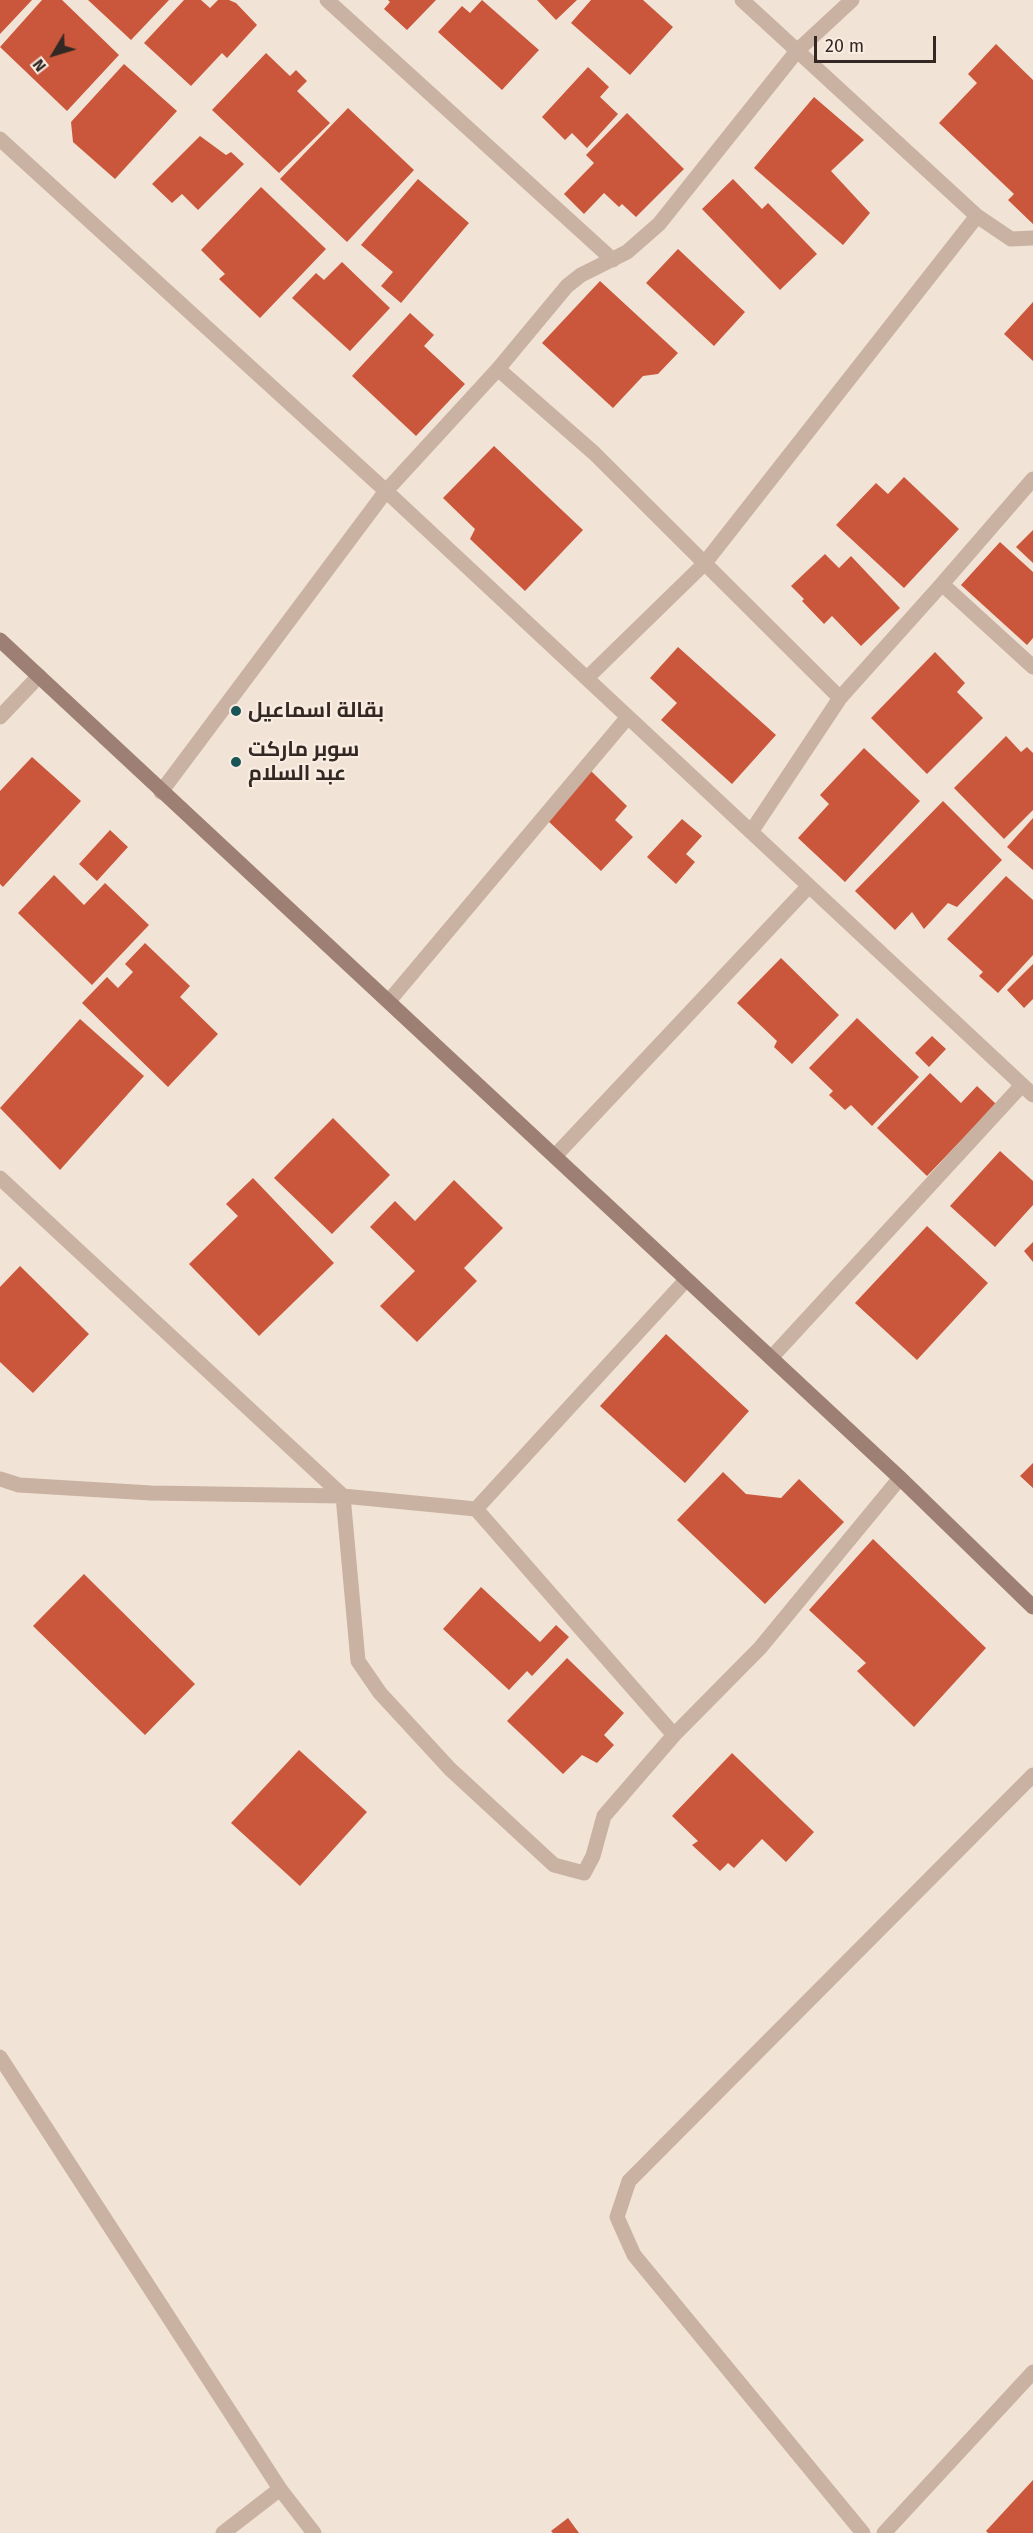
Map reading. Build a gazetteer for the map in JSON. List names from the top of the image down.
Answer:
{
  "places": ["بقالة اسماعيل", "سوبر ماركت عبد السلام"],
  "scale_bar": "20 m",
  "north": "bottom left"
}
